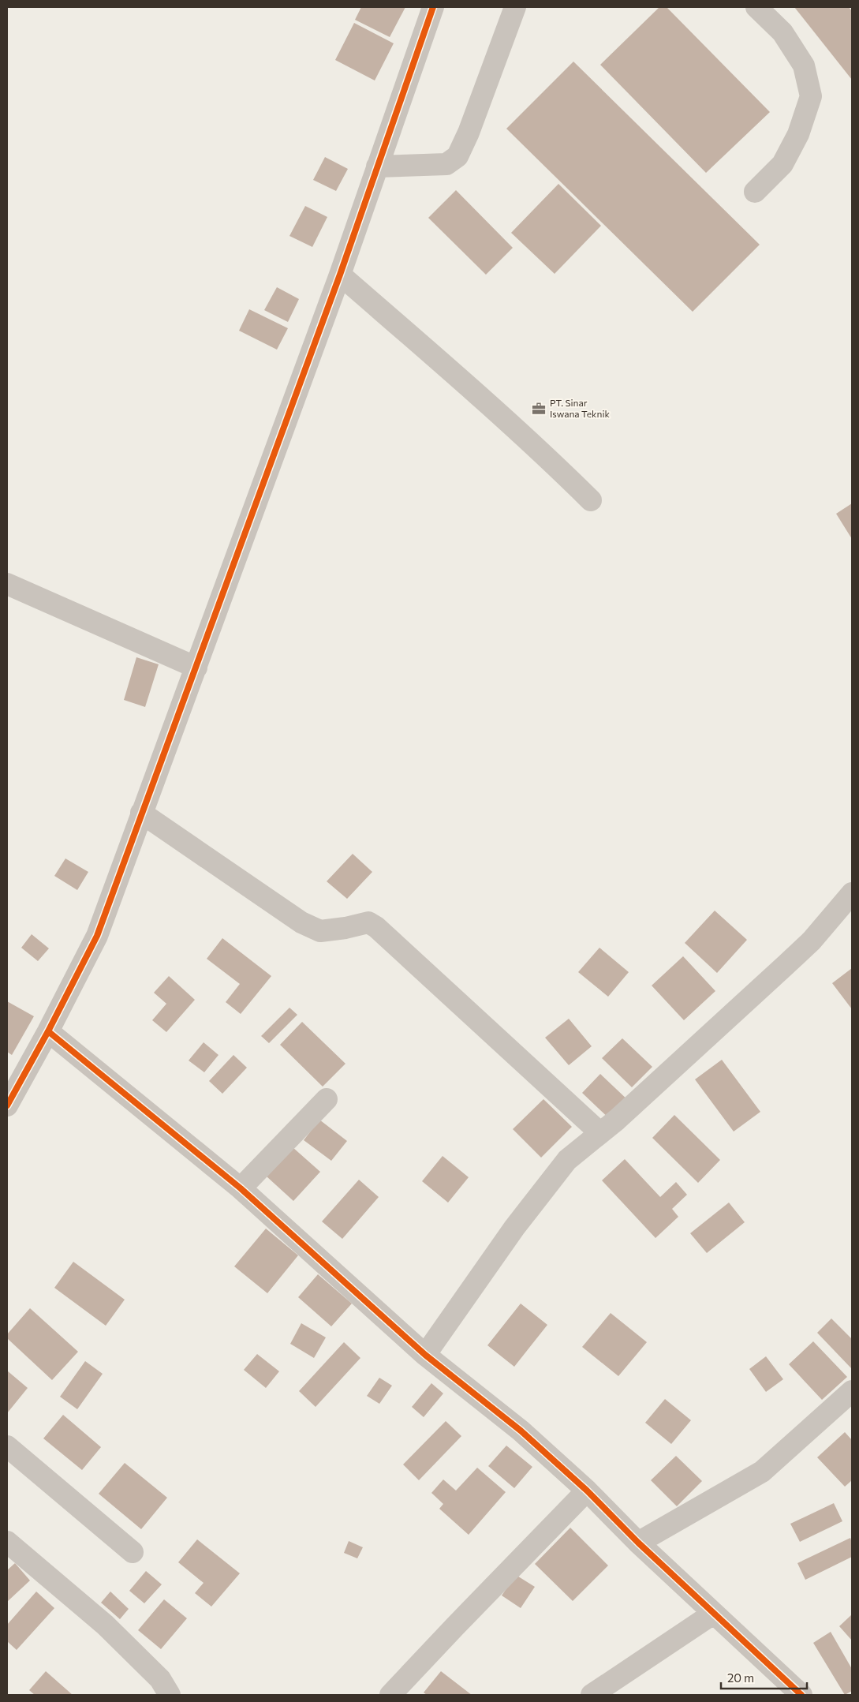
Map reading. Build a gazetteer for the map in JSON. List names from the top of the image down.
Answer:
{
  "places": {
    "office": ["PT. Sinar Iswana Teknik"]
  },
  "scale_bar": "20 m"
}
